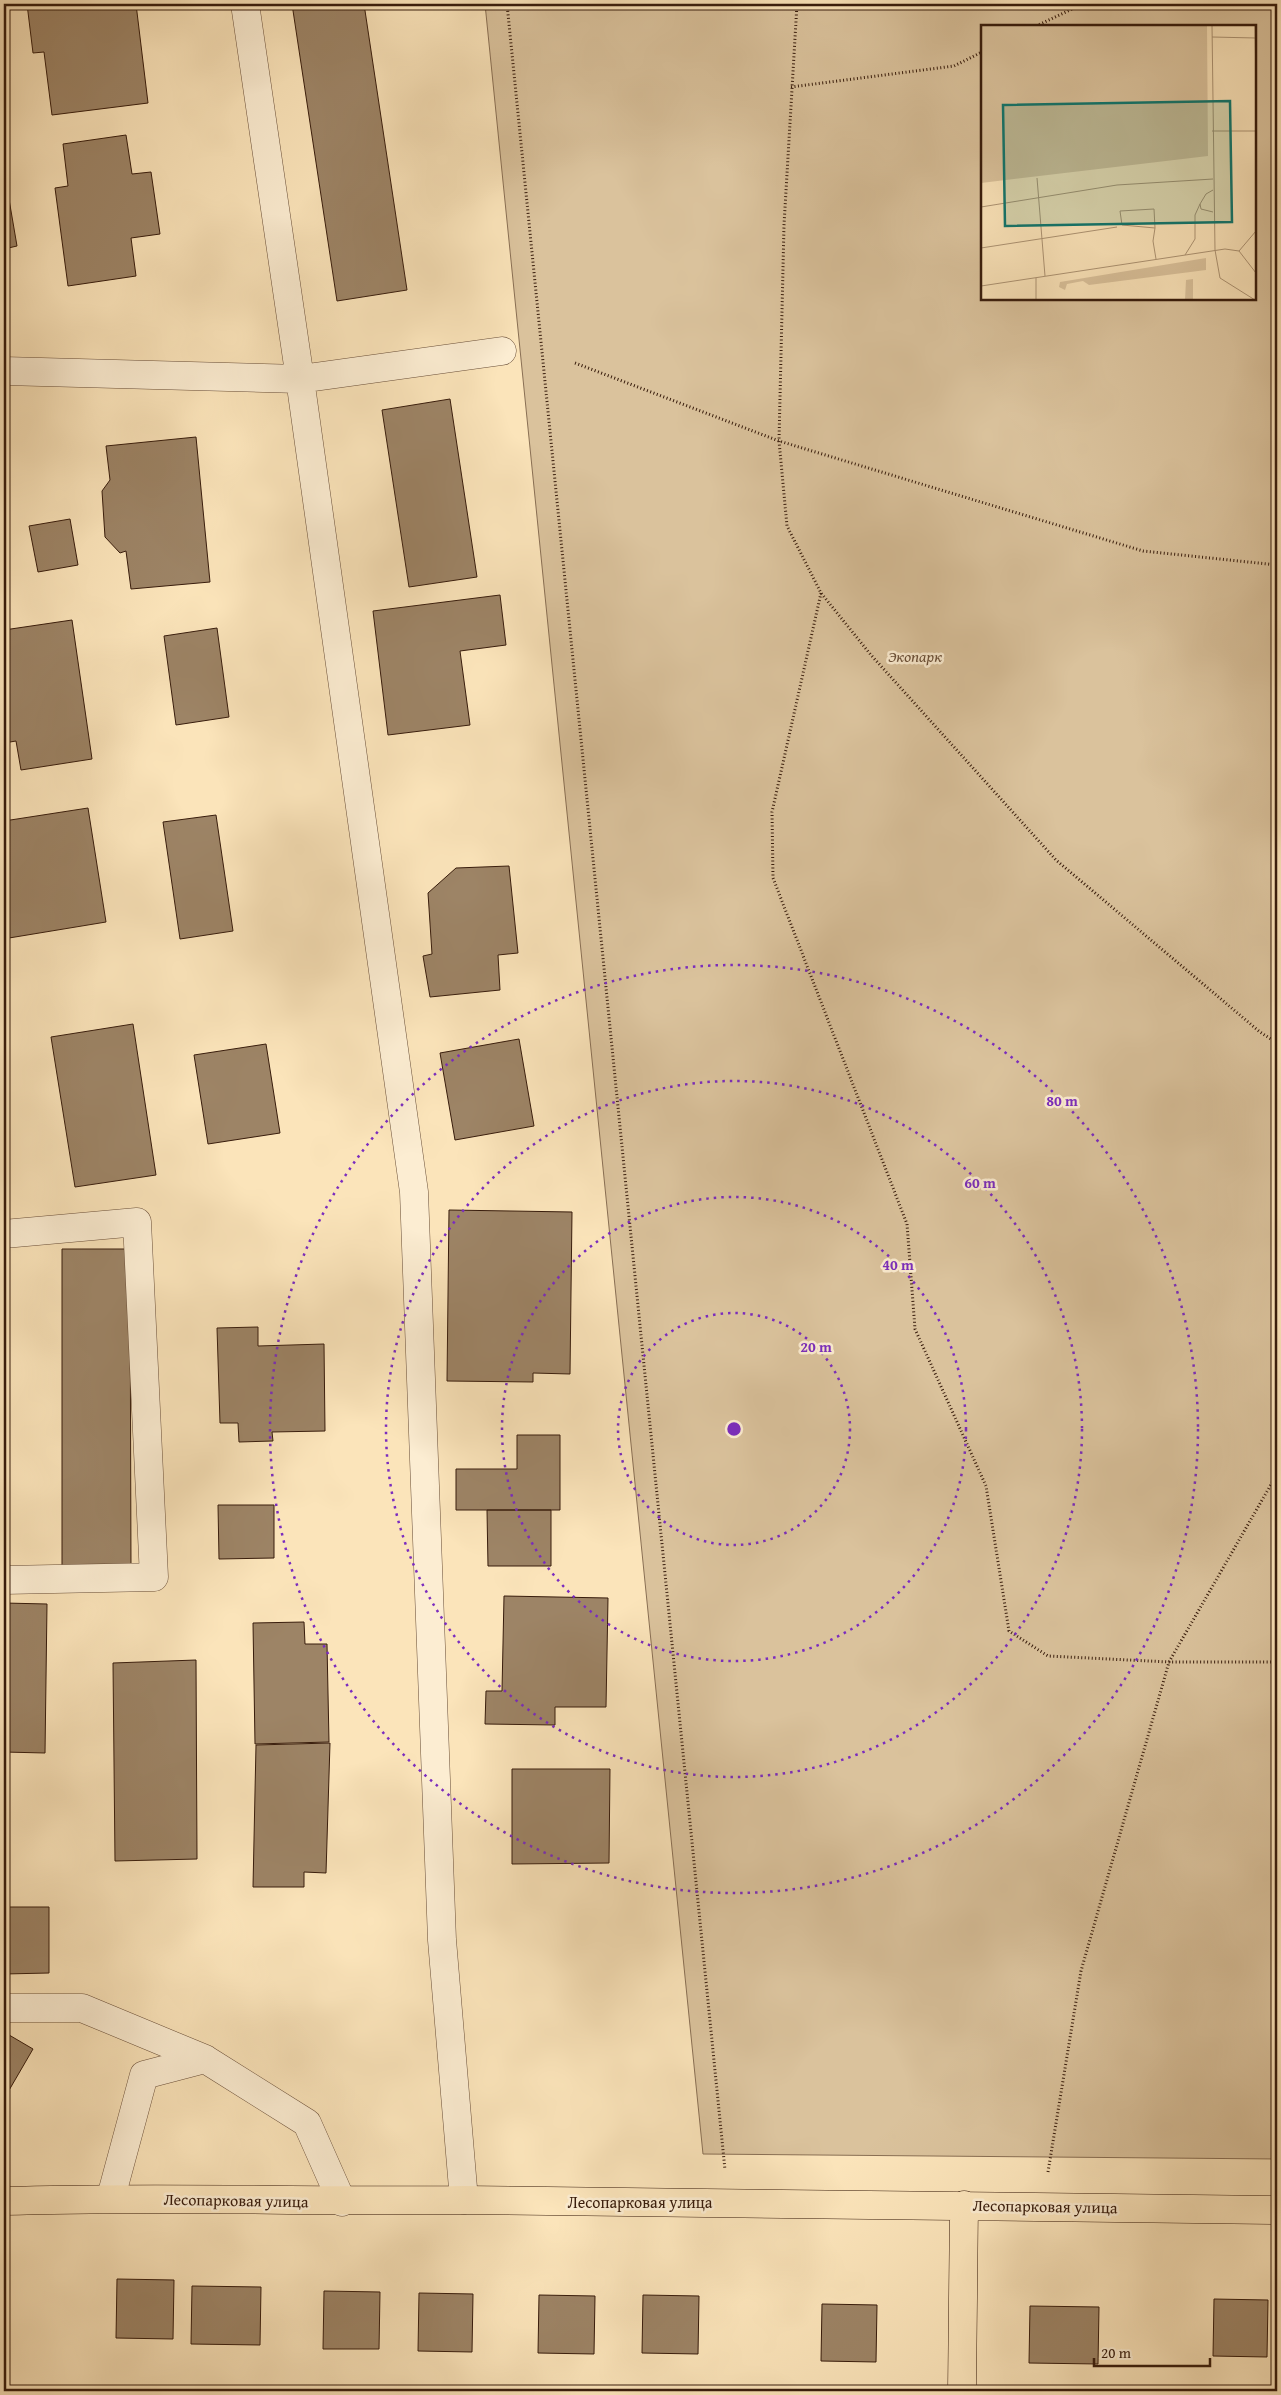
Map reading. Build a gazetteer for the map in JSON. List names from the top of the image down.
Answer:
{
  "streets": {
    "main road": ["Лесопарковая улица"]
  },
  "parks": ["Экопарк"],
  "scale_bar": "20 m",
  "rings": [
    "80 m",
    "60 m",
    "40 m",
    "20 m"
  ]
}
